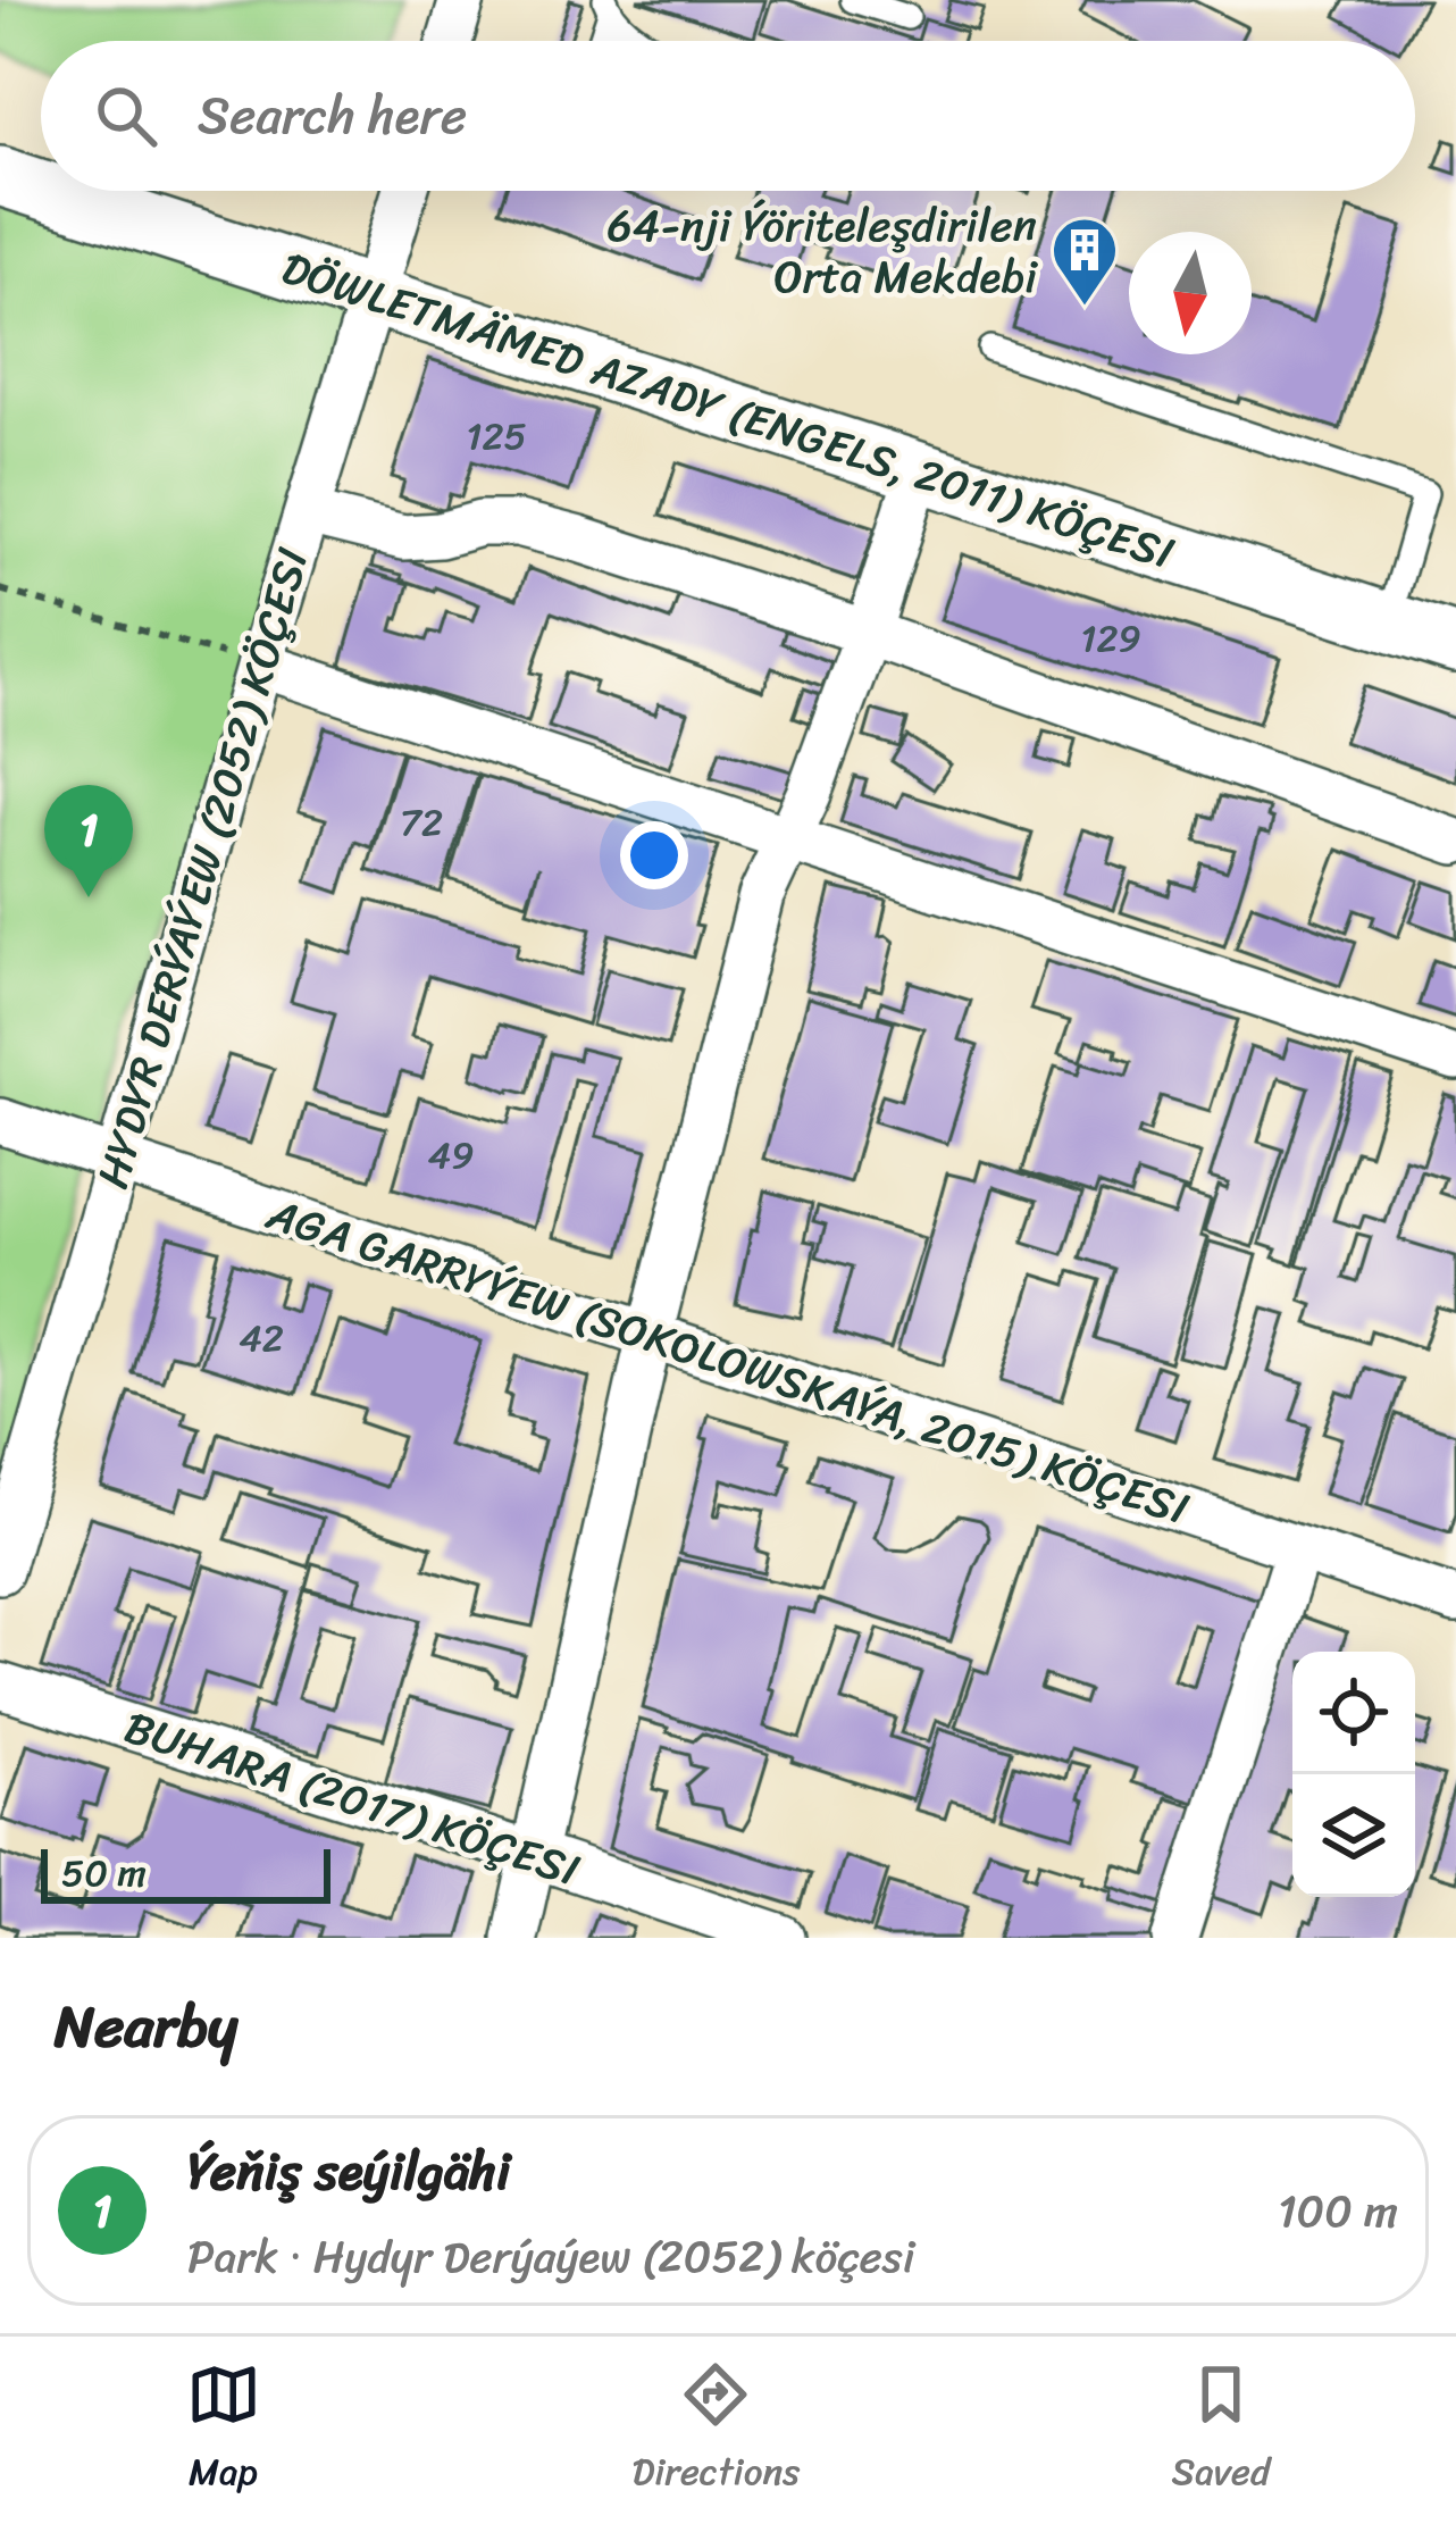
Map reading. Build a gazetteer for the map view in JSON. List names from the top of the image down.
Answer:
{
  "streets": {
    "street": [
      "DÖWLETMÄMED AZADY (ENGELS, 2011) KÖÇESI",
      "HYDYR DERÝAÝEW (2052) KÖÇESI",
      "AGA GARRYÝEW (SOKOLOWSKAÝA, 2015) KÖÇESI",
      "BUHARA (2017) KÖÇESI"
    ]
  },
  "crossings": [
    ["DÖWLETMÄMED AZADY (ENGELS, 2011) KÖÇESI", "HYDYR DERÝAÝEW (2052) KÖÇESI"],
    ["HYDYR DERÝAÝEW (2052) KÖÇESI", "AGA GARRYÝEW (SOKOLOWSKAÝA, 2015) KÖÇESI"]
  ],
  "places": {
    "building": ["64-nji Ýöriteleşdirilen Orta Mekdebi"]
  },
  "house_numbers": [
    "125",
    "129",
    "72",
    "49",
    "42"
  ],
  "scale_bar": "50 m",
  "north": "bottom",
  "page": {
    "search": "Search here",
    "pins": "1",
    "scale": "50 m",
    "heading": "Nearby",
    "list": [
      {
        "mark": "1",
        "name": "Ýeňiş seýilgähi",
        "note": "Park · Hydyr Derýaýew (2052) köçesi",
        "value": "100 m"
      }
    ],
    "nav": ["Map", "Directions", "Saved"]
  }
}
